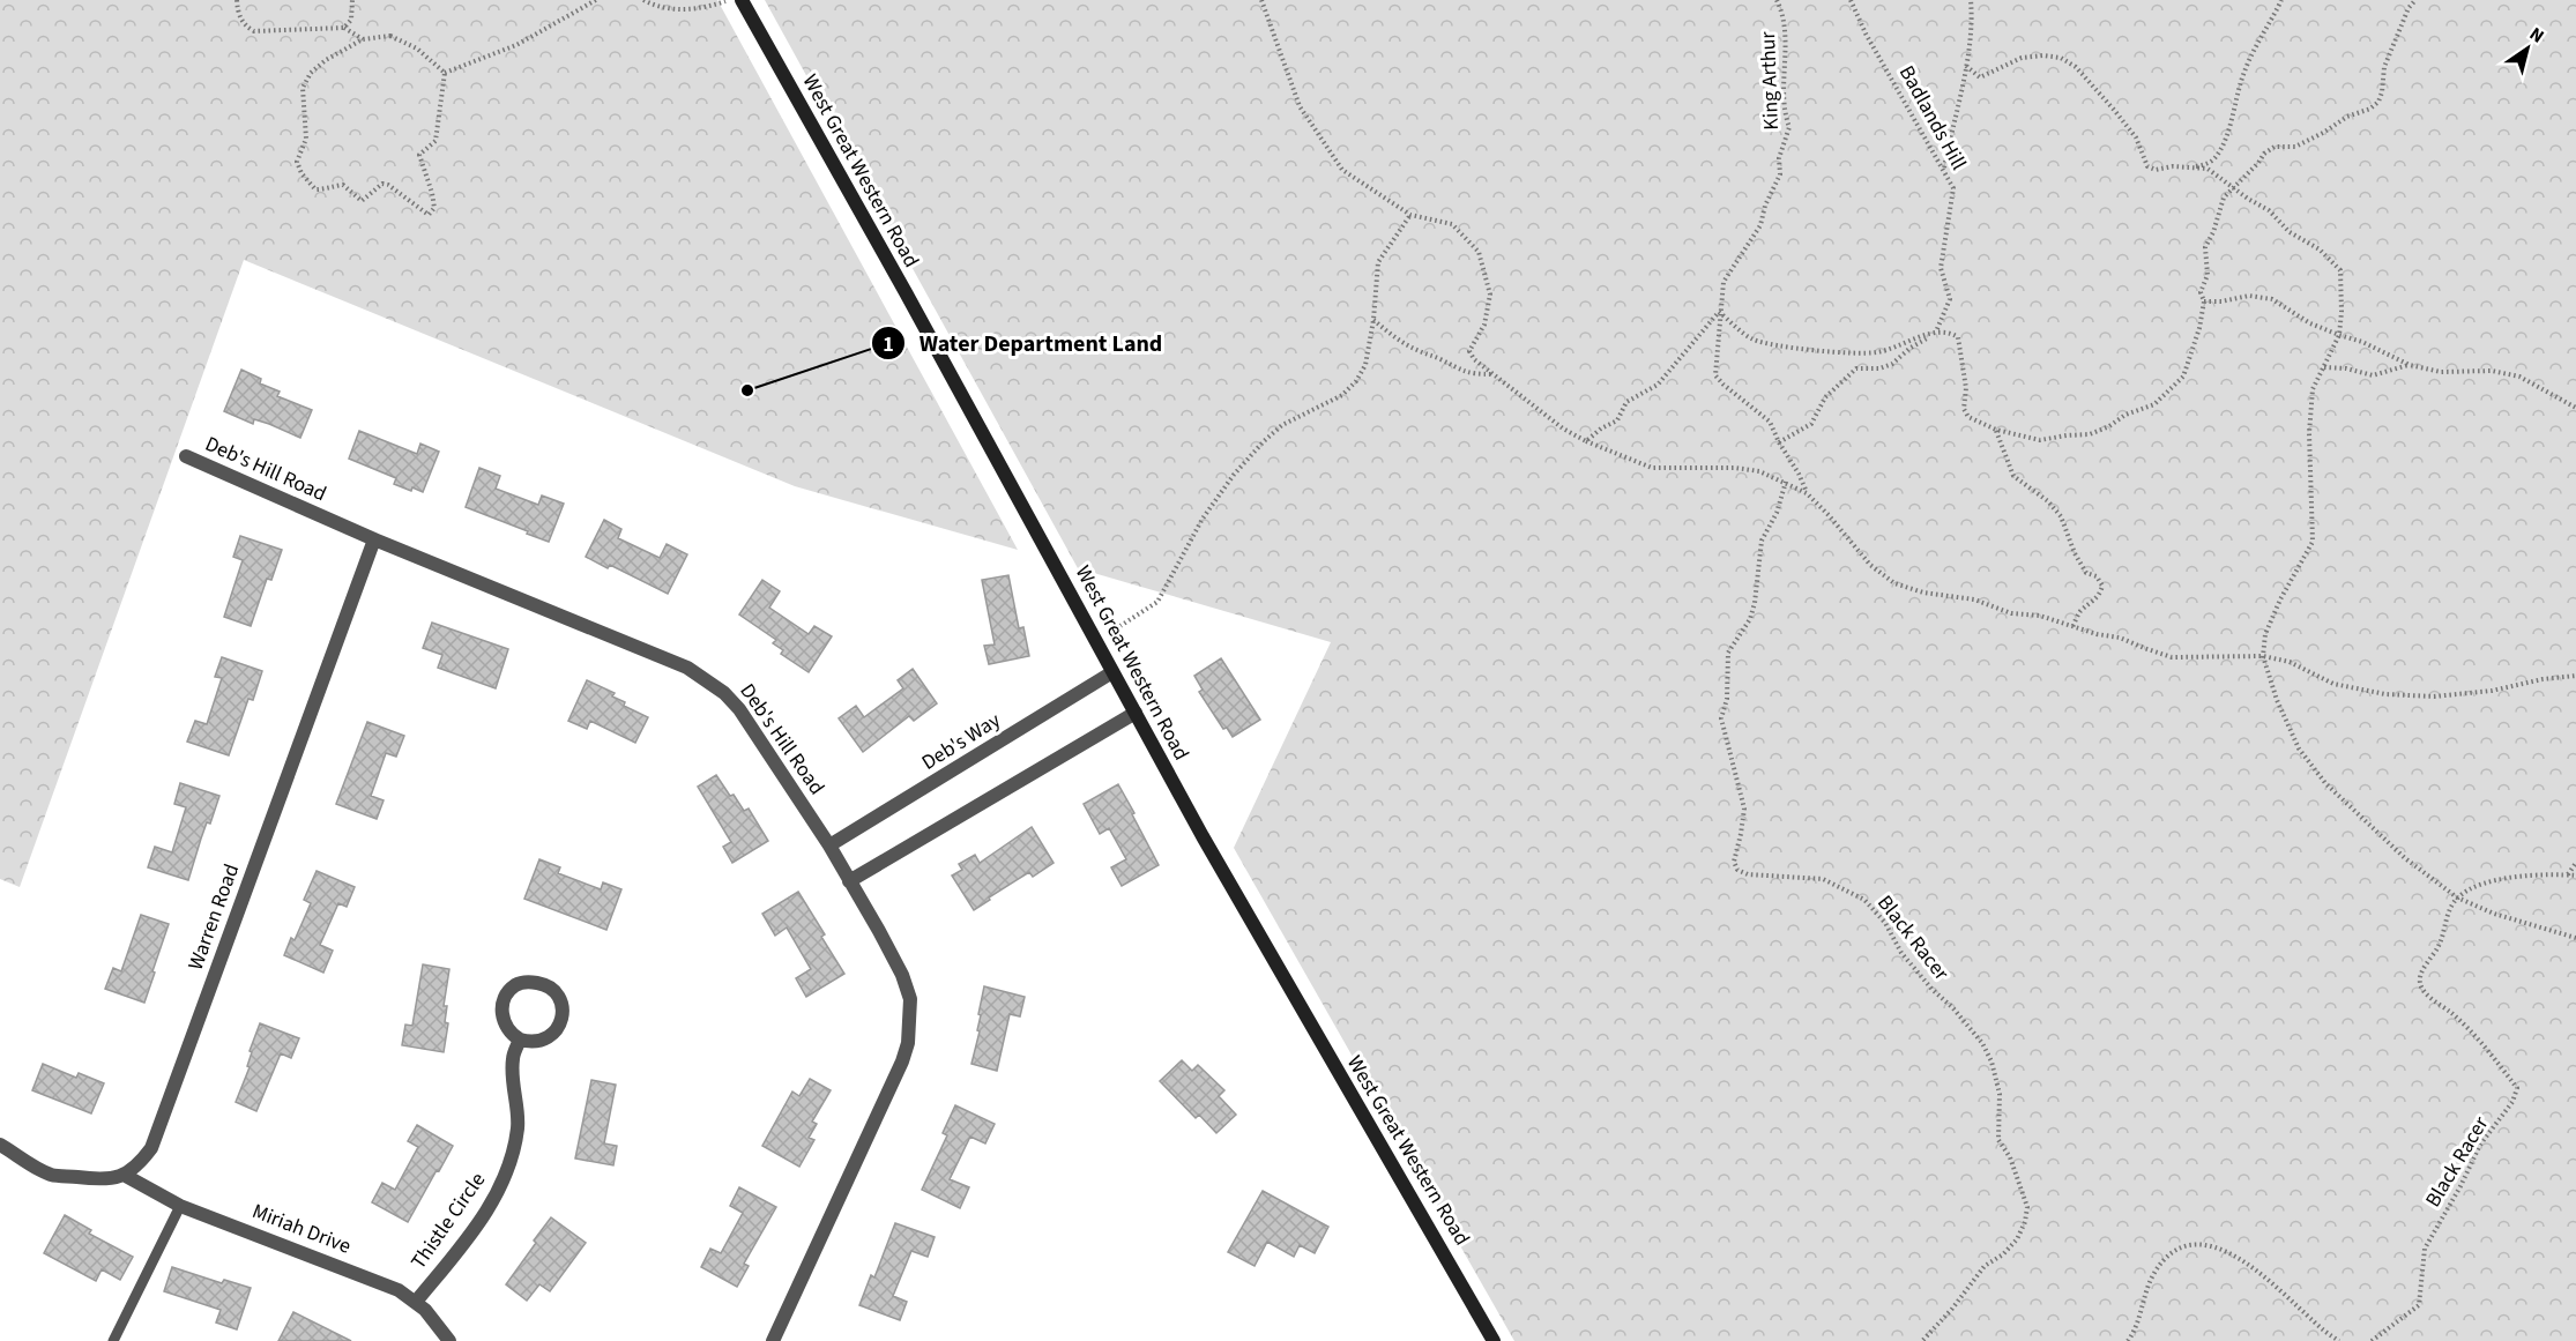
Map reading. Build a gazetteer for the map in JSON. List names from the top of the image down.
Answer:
{
  "streets": {
    "street": [
      "West Great Western Road",
      "Deb's Hill Road",
      "Deb's Way",
      "Warren Road",
      "Thistle Circle",
      "Miriah Drive"
    ],
    "path": ["King Arthur", "Badlands Hill", "Black Racer"]
  },
  "crossings": [
    ["West Great Western Road", "Deb's Way"],
    ["Deb's Hill Road", "Deb's Way"],
    ["Deb's Hill Road", "Warren Road"],
    ["Warren Road", "Miriah Drive"],
    ["Thistle Circle", "Miriah Drive"]
  ],
  "places": ["Water Department Land"],
  "north": "top right"
}
